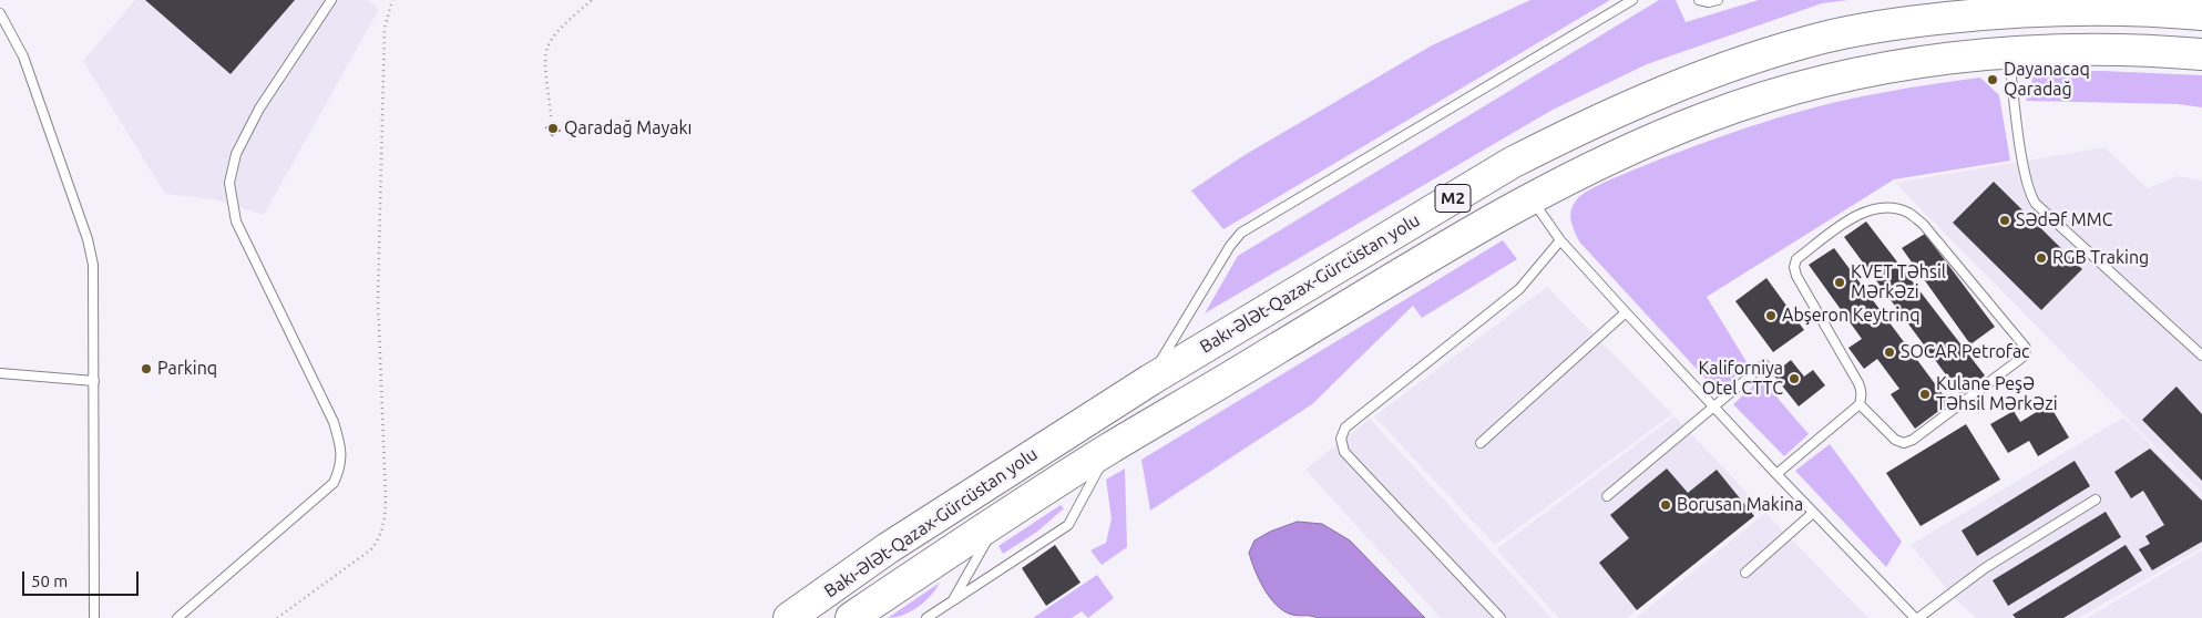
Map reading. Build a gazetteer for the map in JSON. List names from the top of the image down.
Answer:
{
  "streets": {
    "highway": ["M2", "Bakı-Ələt-Qazax-Gürcüstan yolu"]
  },
  "places": [
    "Dayanacaq Qaradağ",
    "Qaradağ Mayakı",
    "Sədəf MMC",
    "RGB Traking",
    "KVET Təhsil Mərkəzi",
    "Abşeron Keytrinq",
    "SOCAR Petrofac",
    "Parkinq",
    "Kaliforniya Otel CTTC",
    "Kulane Peşə Təhsil Mərkəzi",
    "Borusan Makina"
  ],
  "scale_bar": "50 m"
}
